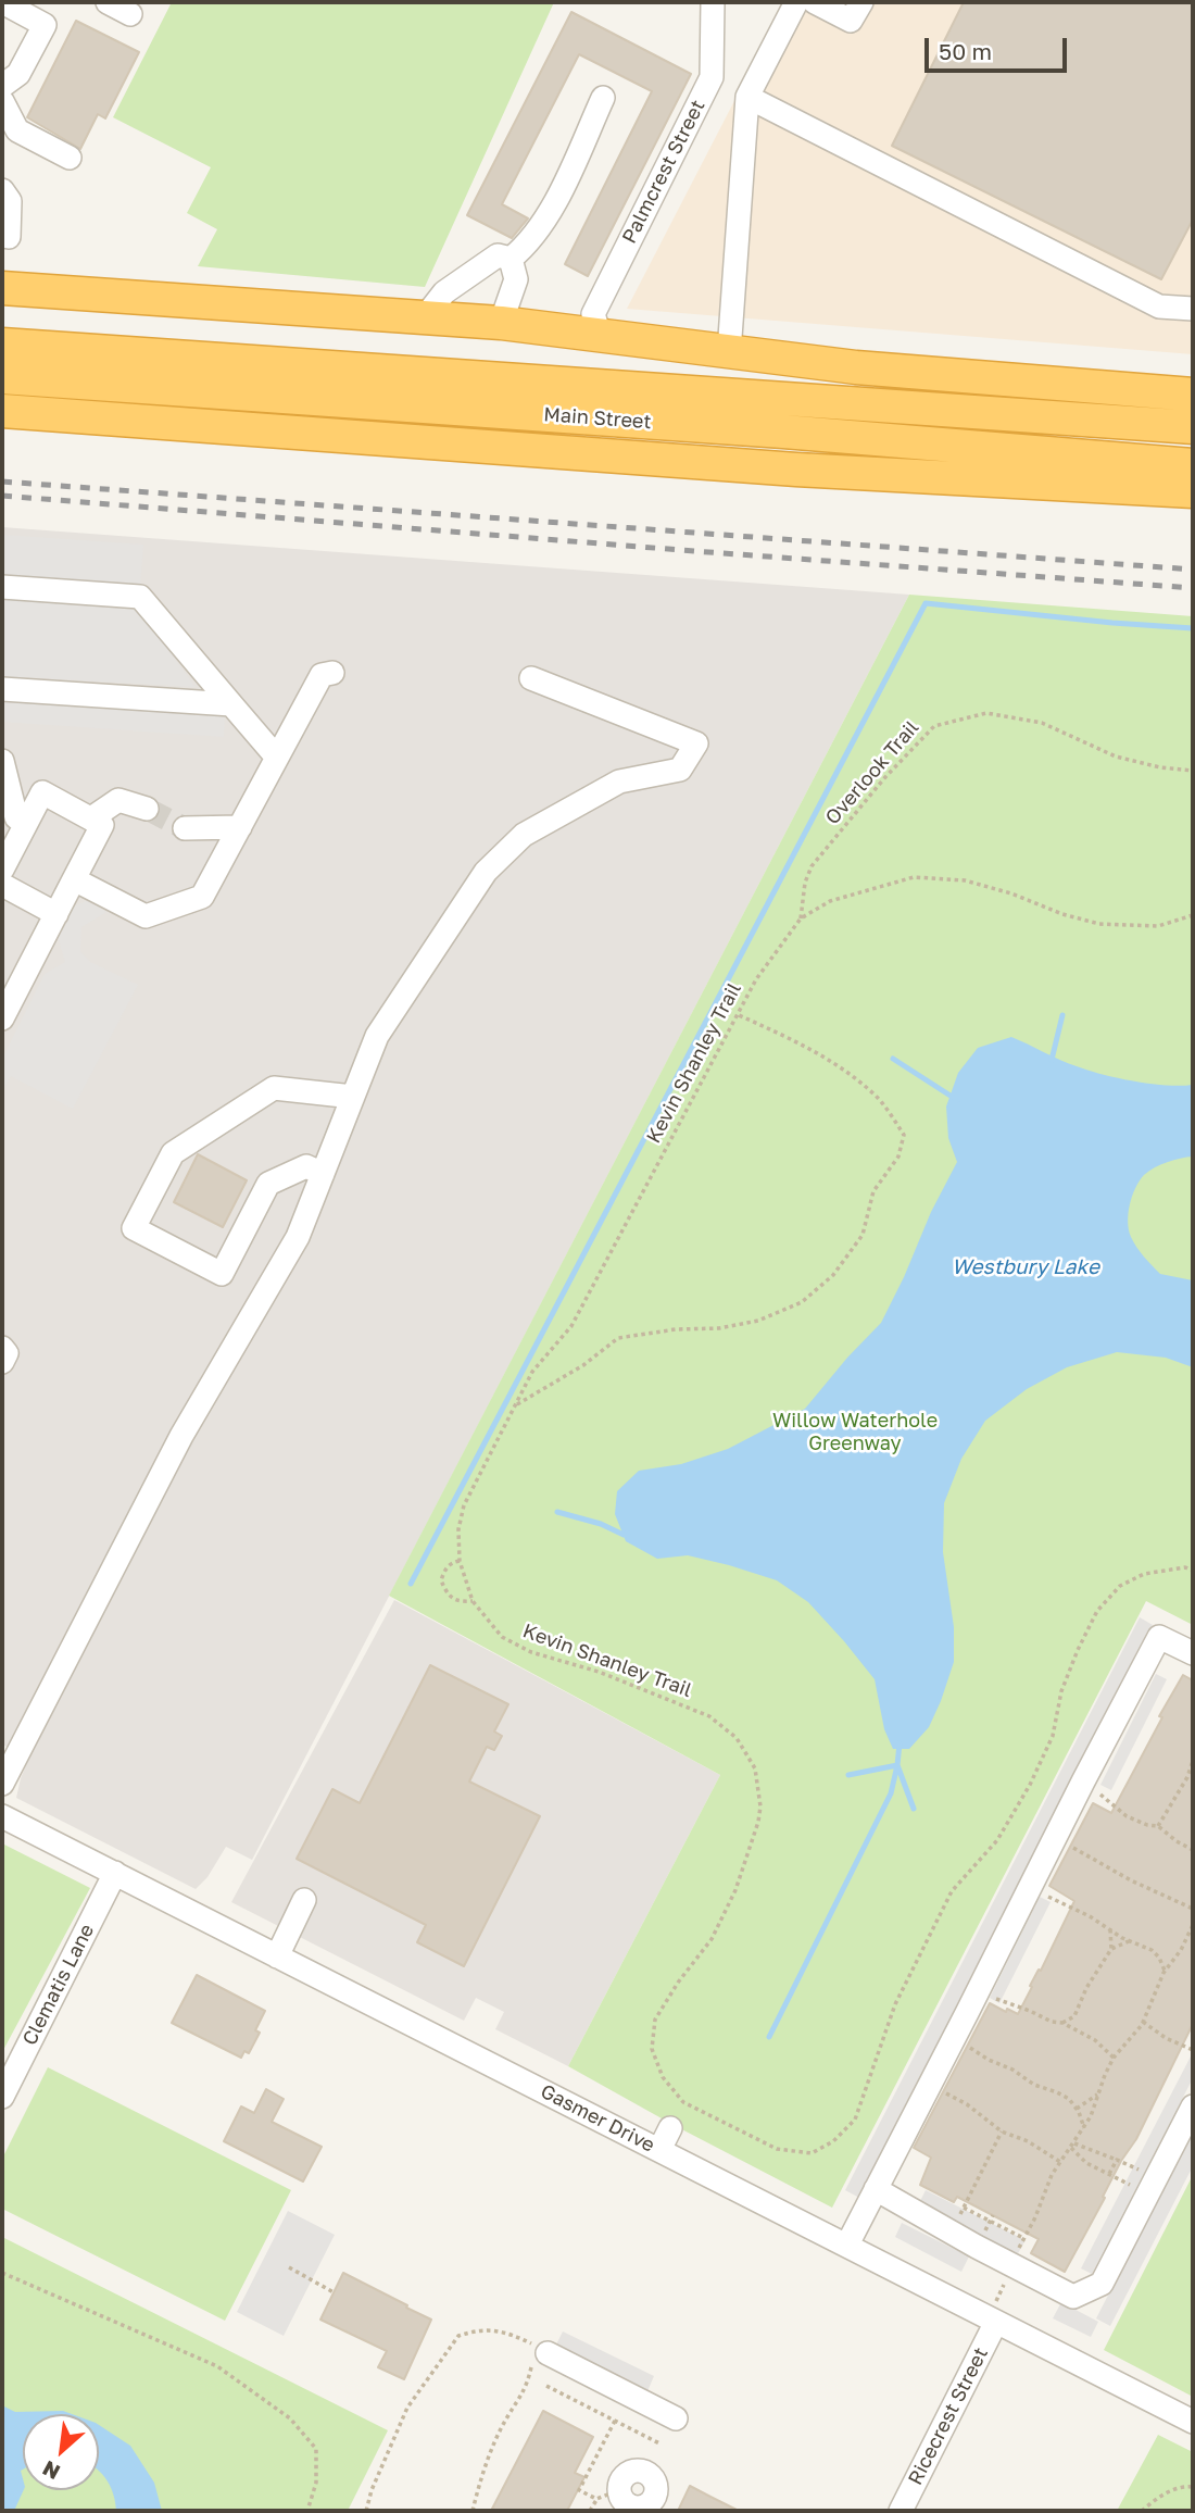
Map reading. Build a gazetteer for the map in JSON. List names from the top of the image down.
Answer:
{
  "streets": {
    "highway": ["Main Street"],
    "street": [
      "Palmcrest Street",
      "Clematis Lane",
      "Gasmer Drive",
      "Ricecrest Street"
    ],
    "path": ["Overlook Trail", "Kevin Shanley Trail"]
  },
  "crossings": [
    ["Overlook Trail", "Kevin Shanley Trail"],
    ["Clematis Lane", "Gasmer Drive"],
    ["Gasmer Drive", "Ricecrest Street"]
  ],
  "water": ["Westbury Lake"],
  "parks": ["Willow Waterhole Greenway"],
  "scale_bar": "50 m",
  "north": "bottom left"
}
